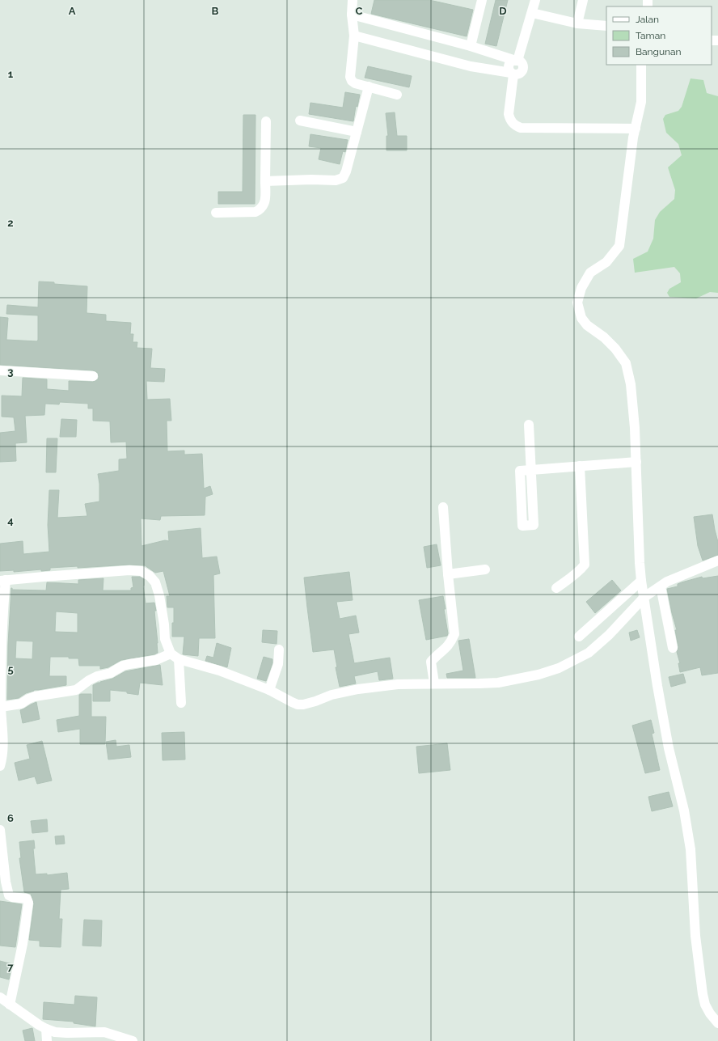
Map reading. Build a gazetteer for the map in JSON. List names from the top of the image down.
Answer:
{
  "legend": ["Jalan", "Taman", "Bangunan"],
  "grid": {
    "columns": [
      "A",
      "B",
      "C",
      "D"
    ],
    "rows": [
      "1",
      "2",
      "3",
      "4",
      "5",
      "6",
      "7"
    ]
  }
}
